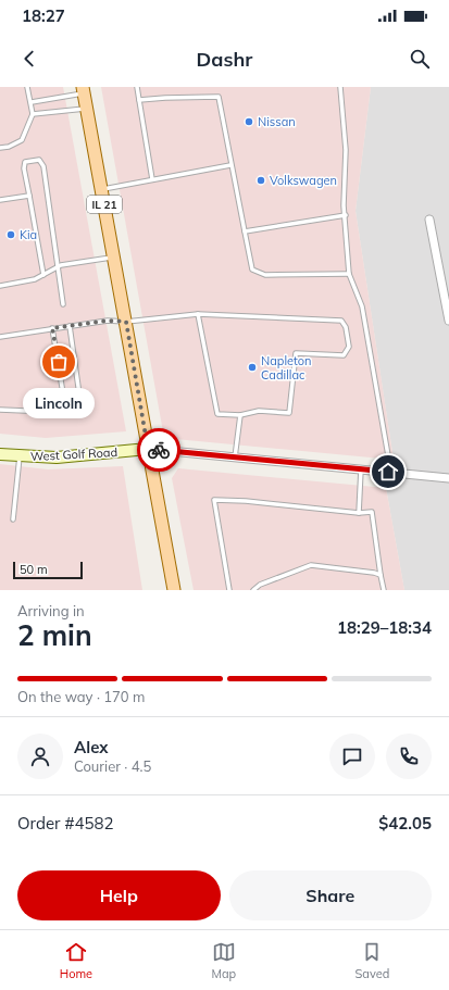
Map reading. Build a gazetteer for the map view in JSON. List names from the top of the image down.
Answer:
{
  "streets": {
    "main road": ["IL 21"],
    "street": ["West Golf Road"]
  },
  "crossings": [
    ["IL 21", "West Golf Road"]
  ],
  "places": [
    "Nissan",
    "Volkswagen",
    "Kia",
    "Lincoln",
    "Napleton Cadillac"
  ],
  "scale_bar": "50 m",
  "page": {
    "status": "18:27",
    "header": "Dashr",
    "bubble": "Lincoln",
    "scale": "50 m",
    "heading": ["2 min", "Arriving in", "18:29–18:34"],
    "panel": [
      "Alex",
      "Courier · 4.5",
      "Order #4582",
      "$42.05"
    ],
    "bar": "On the way · 170 m",
    "buttons": ["Help", "Share"],
    "tabs": ["Home", "Map", "Saved"]
  }
}
